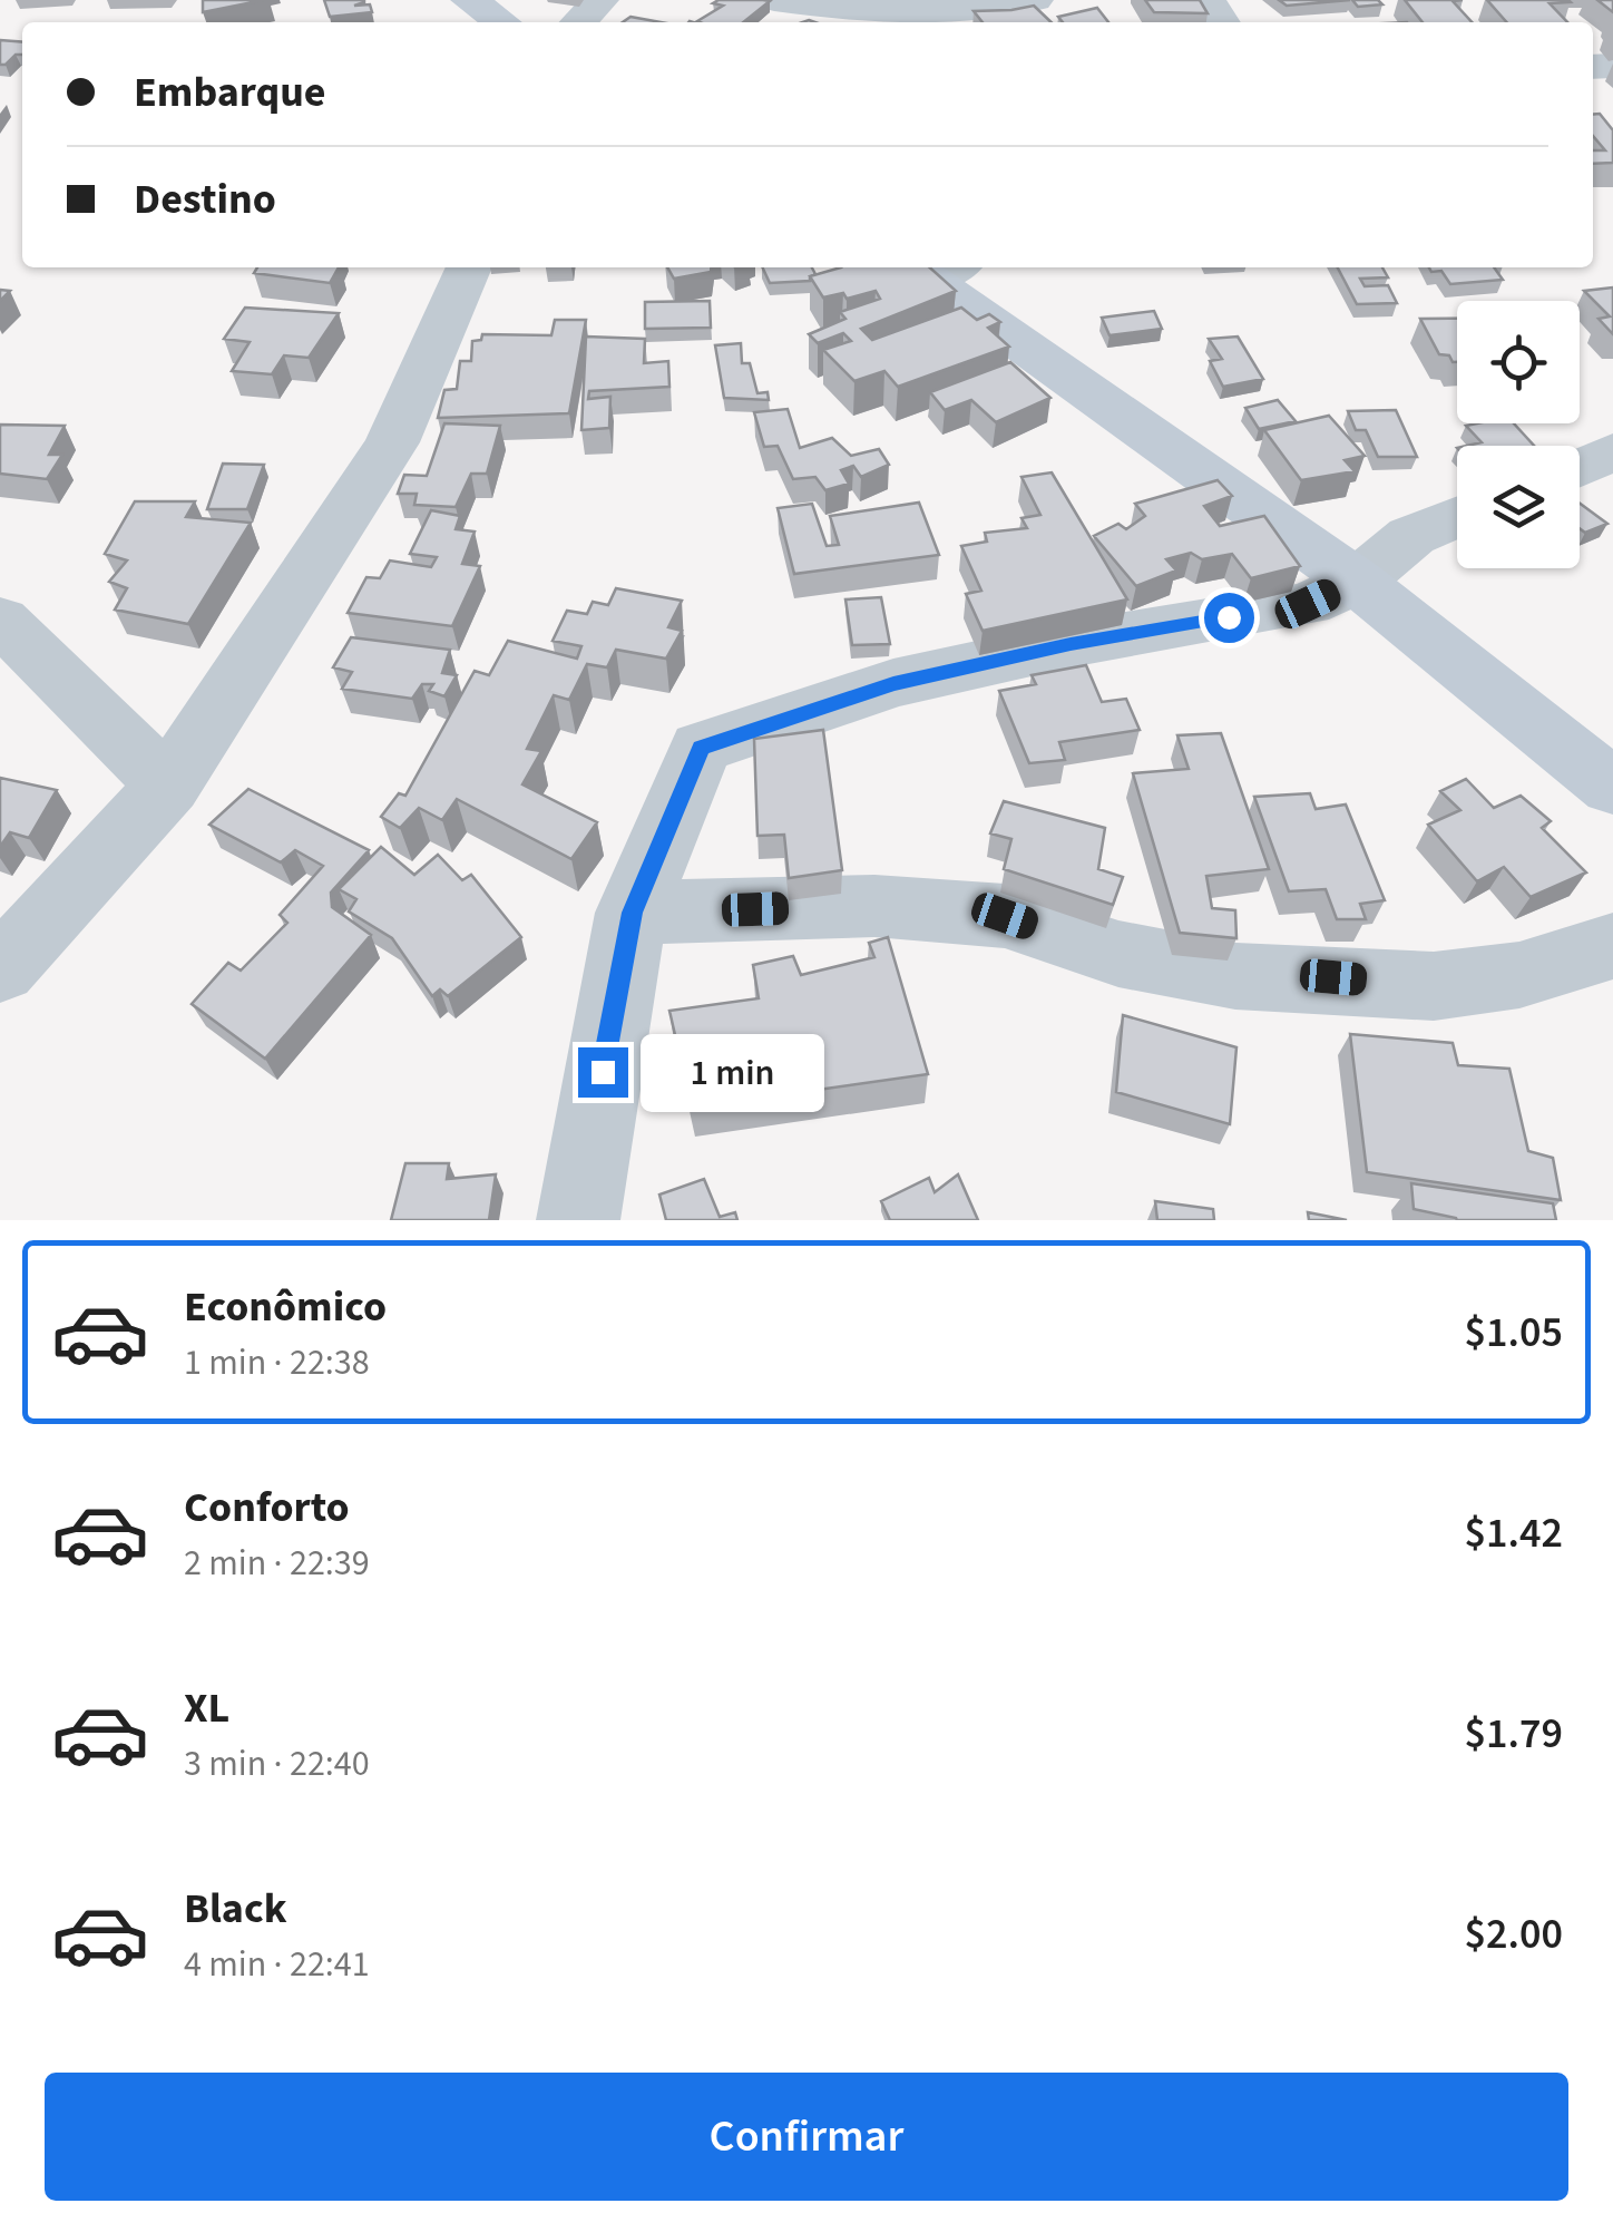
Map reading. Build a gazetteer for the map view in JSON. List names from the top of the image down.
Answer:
{
  "page": {
    "banner": ["Embarque", "Destino"],
    "bubble": "1 min",
    "list": [
      {
        "name": "Econômico",
        "note": "1 min · 22:38",
        "value": "$1.05"
      },
      {
        "name": "Conforto",
        "note": "2 min · 22:39",
        "value": "$1.42"
      },
      {
        "name": "XL",
        "note": "3 min · 22:40",
        "value": "$1.79"
      },
      {
        "name": "Black",
        "note": "4 min · 22:41",
        "value": "$2.00"
      }
    ],
    "buttons": "Confirmar"
  }
}
